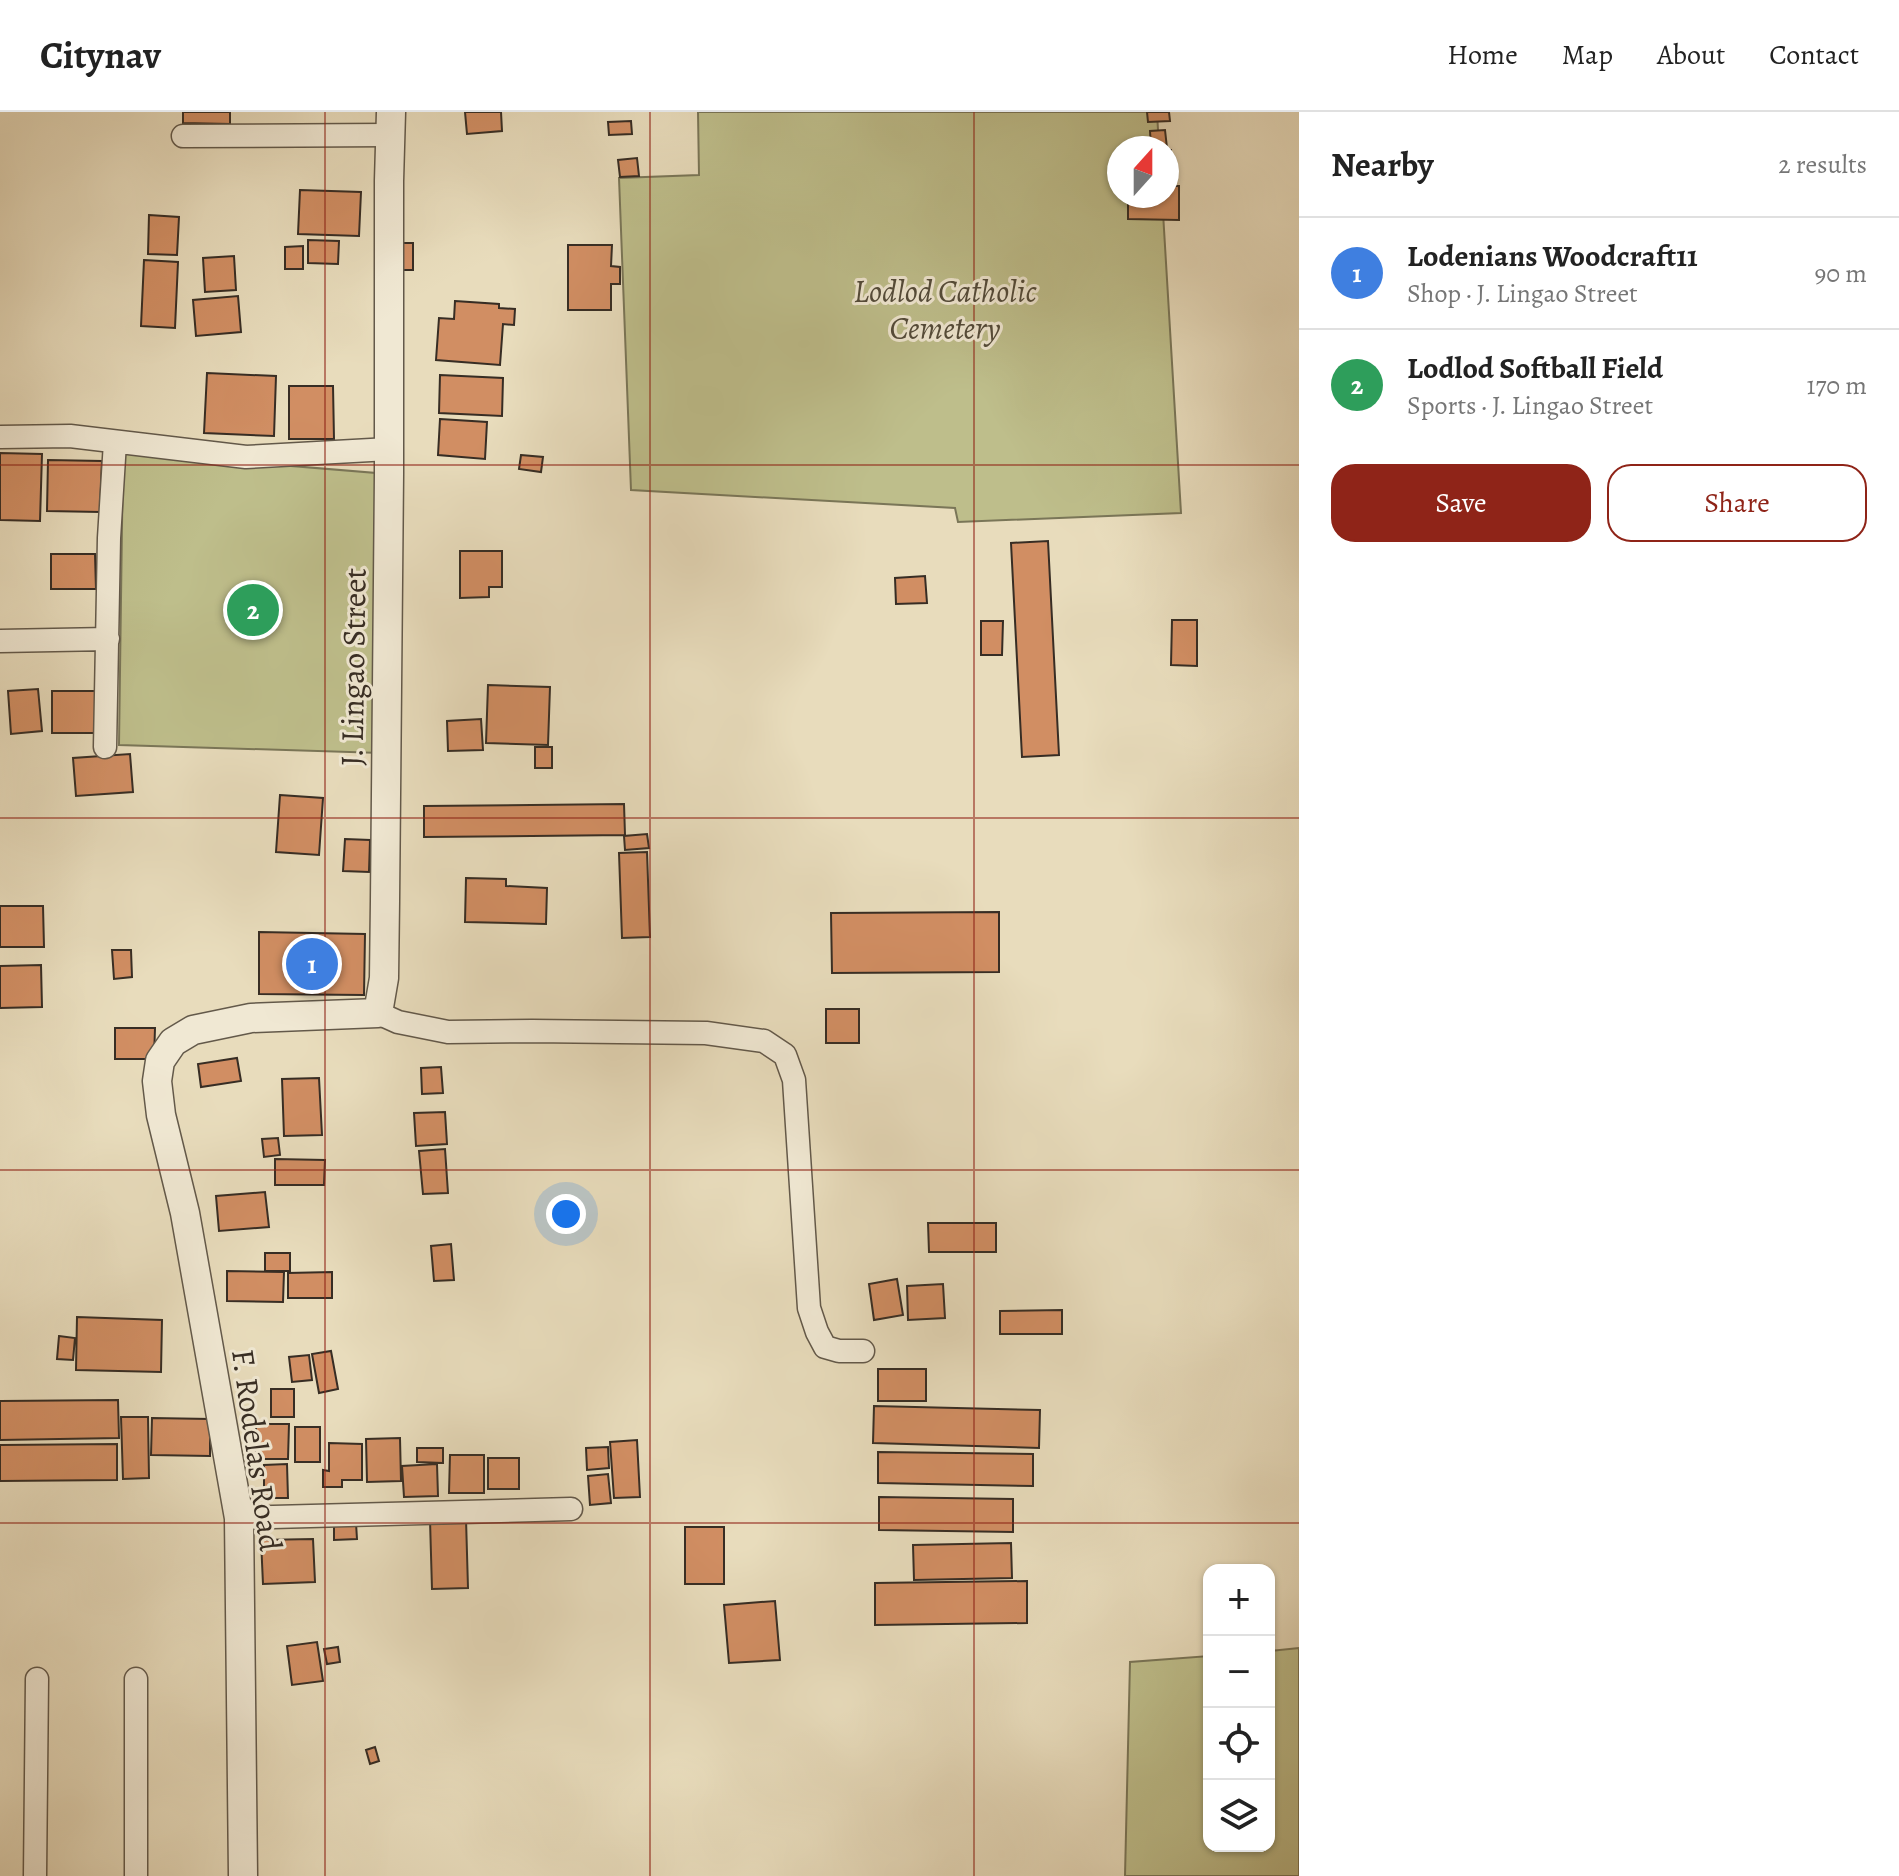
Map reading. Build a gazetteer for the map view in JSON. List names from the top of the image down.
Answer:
{
  "streets": {
    "street": ["J. Lingao Street", "F. Rodelas Road"]
  },
  "crossings": [
    ["J. Lingao Street", "F. Rodelas Road"]
  ],
  "parks": ["Lodlod Catholic Cemetery"],
  "north": "top",
  "page": {
    "header": "Citynav",
    "nav": [
      "Home",
      "Map",
      "About",
      "Contact"
    ],
    "heading": ["Nearby", "2 results"],
    "list": [
      {
        "mark": "1",
        "name": "Lodenians Woodcraft11",
        "note": "Shop · J. Lingao Street",
        "value": "90 m"
      },
      {
        "mark": "2",
        "name": "Lodlod Softball Field",
        "note": "Sports · J. Lingao Street",
        "value": "170 m"
      }
    ],
    "buttons": ["Save", "Share"],
    "pins": ["2", "1"],
    "map_buttons": ["+", "−"]
  }
}
